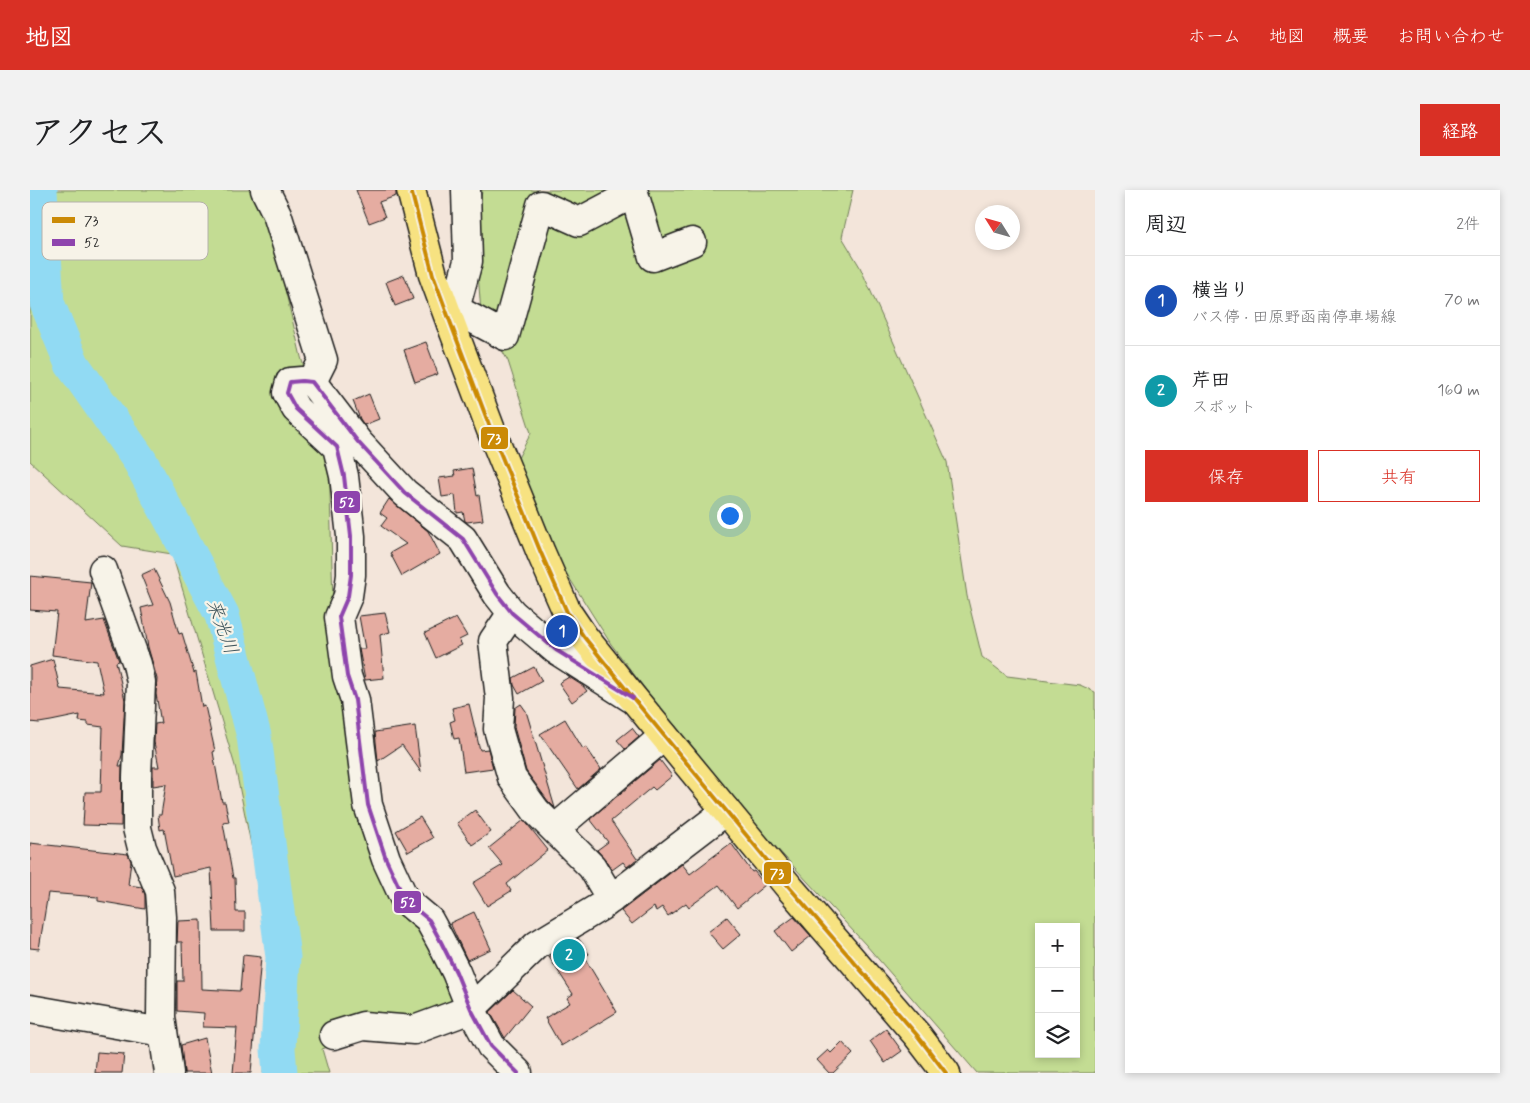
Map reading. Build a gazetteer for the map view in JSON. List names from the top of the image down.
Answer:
{
  "water": ["来光川"],
  "lines": ["transit line 73", "transit line 52"],
  "legend": ["73", "52"],
  "north": "top left",
  "page": {
    "header": "地図",
    "nav": [
      "ホーム",
      "地図",
      "概要",
      "お問い合わせ"
    ],
    "title": "アクセス",
    "buttons": [
      "経路",
      ["保存", "共有"]
    ],
    "heading": ["周辺", "2件"],
    "list": [
      {
        "mark": "1",
        "name": "横当り",
        "note": "バス停 · 田原野函南停車場線",
        "value": "70 m"
      },
      {
        "mark": "2",
        "name": "芹田",
        "note": "スポット",
        "value": "160 m"
      }
    ],
    "pins": ["1", "2"],
    "map_buttons": ["+", "−"]
  }
}
